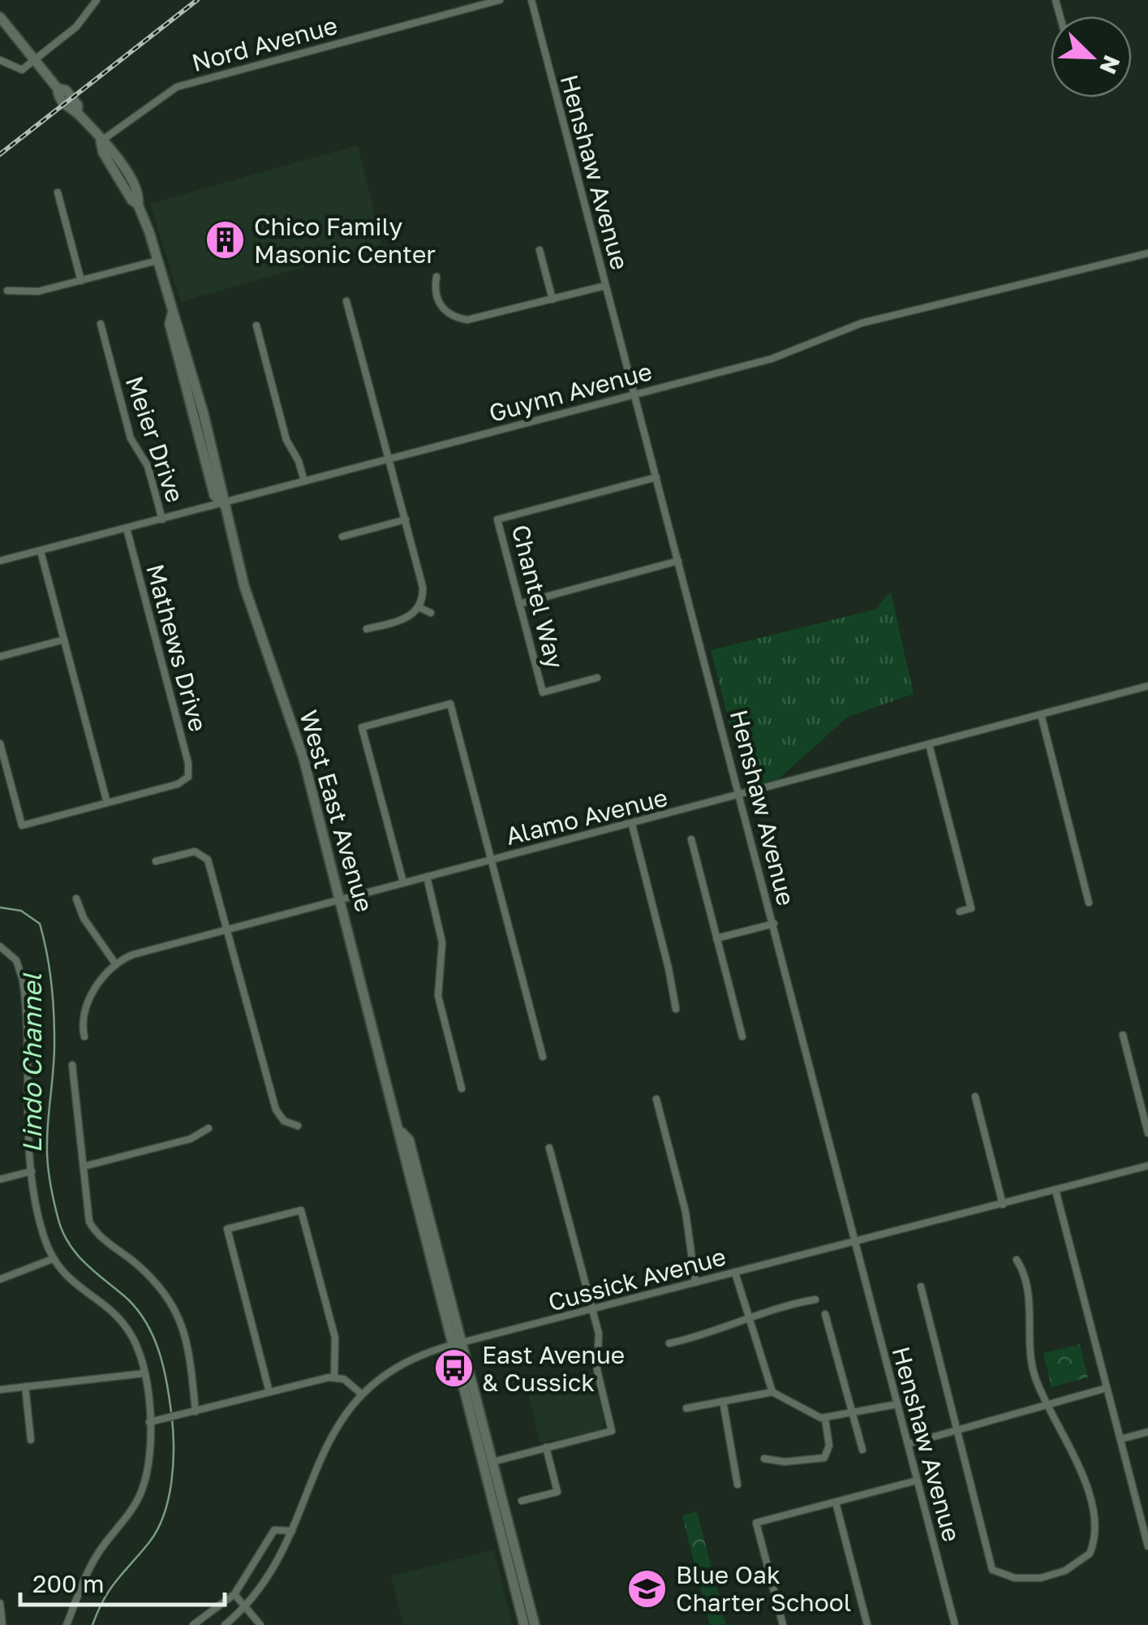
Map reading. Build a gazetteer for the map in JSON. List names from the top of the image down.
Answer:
{
  "streets": {
    "main road": ["West East Avenue"],
    "street": [
      "Nord Avenue",
      "Henshaw Avenue",
      "Guynn Avenue",
      "Meier Drive",
      "Chantel Way",
      "Mathews Drive",
      "Alamo Avenue",
      "Cussick Avenue"
    ]
  },
  "crossings": [
    ["Nord Avenue", "West East Avenue"],
    ["Henshaw Avenue", "Guynn Avenue"],
    ["Henshaw Avenue", "Chantel Way"],
    ["Henshaw Avenue", "Alamo Avenue"],
    ["Henshaw Avenue", "Cussick Avenue"],
    ["Guynn Avenue", "Meier Drive"],
    ["Guynn Avenue", "Mathews Drive"],
    ["Guynn Avenue", "West East Avenue"],
    ["West East Avenue", "Alamo Avenue"],
    ["West East Avenue", "Cussick Avenue"]
  ],
  "water": ["Lindo Channel"],
  "places": {
    "building": ["Chico Family Masonic Center"],
    "bus stop": ["East Avenue & Cussick"],
    "school or university": ["Blue Oak Charter School"]
  },
  "scale_bar": "200 m",
  "north": "bottom right"
}
